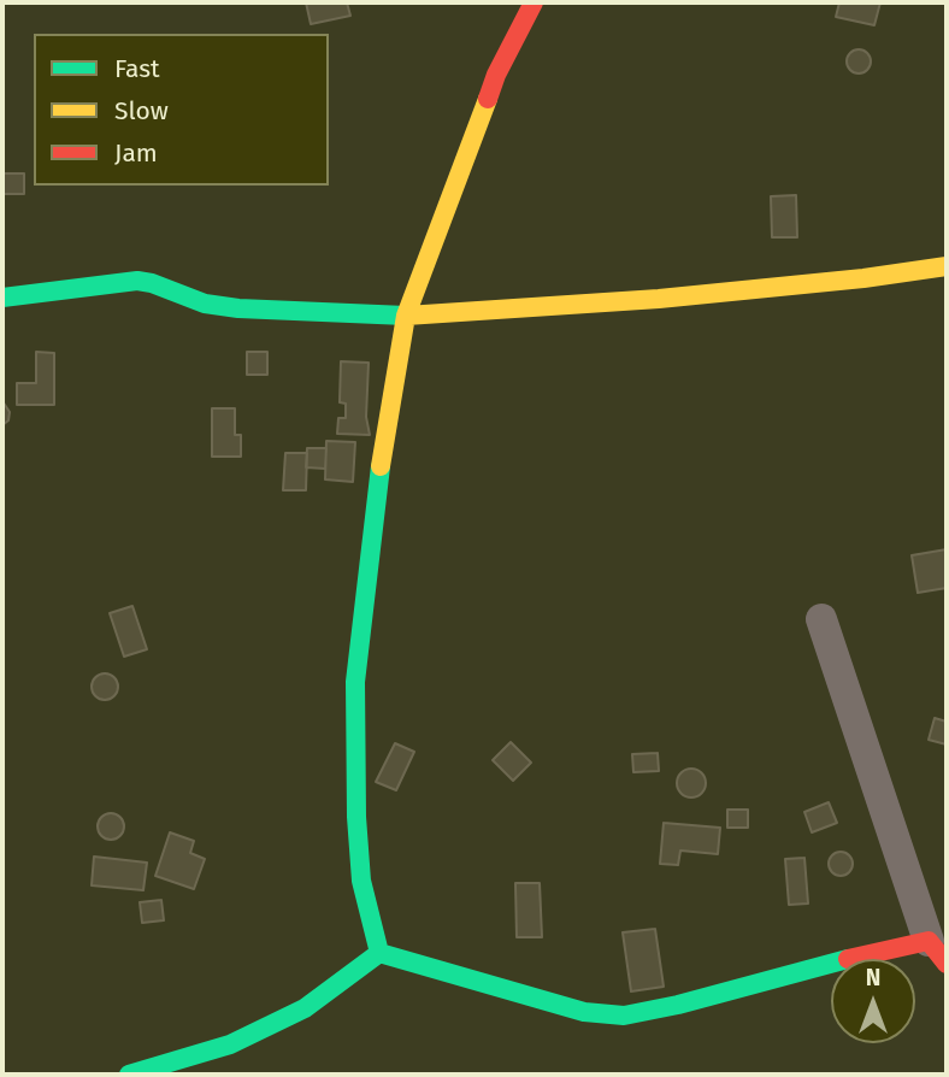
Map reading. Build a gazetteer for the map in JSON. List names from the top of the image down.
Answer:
{
  "legend": ["Fast", "Slow", "Jam"],
  "north": "top"
}
